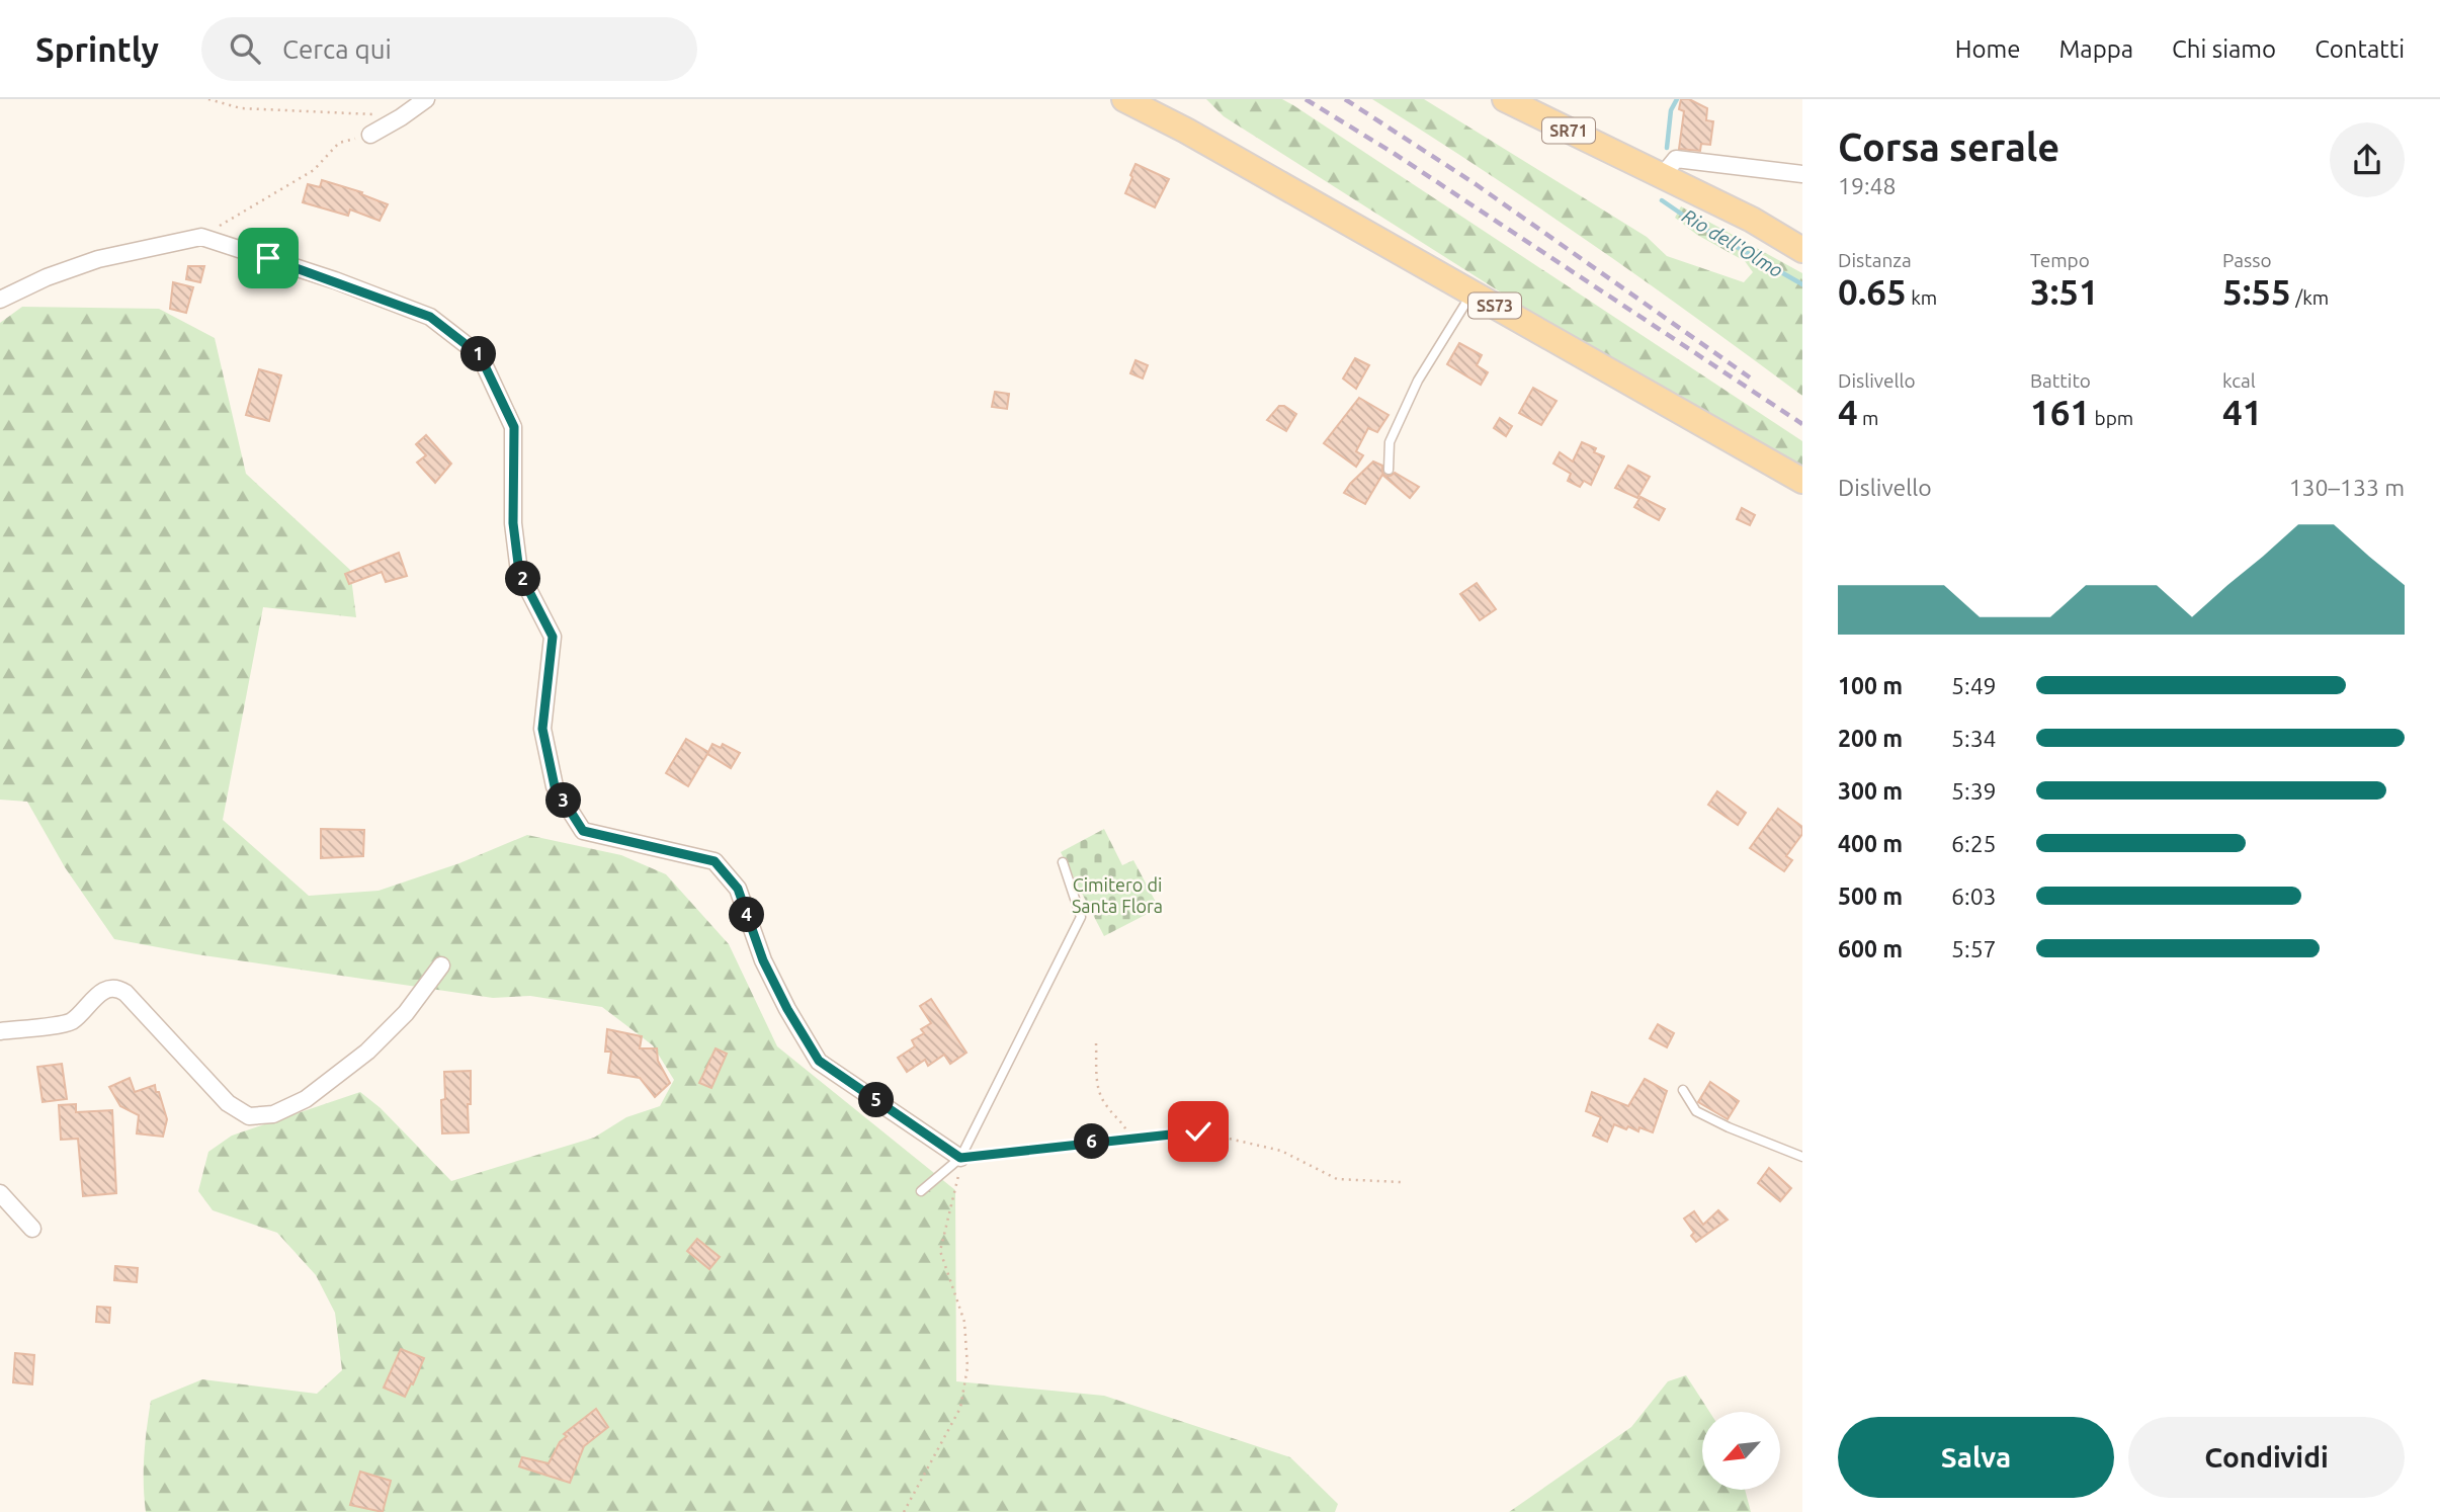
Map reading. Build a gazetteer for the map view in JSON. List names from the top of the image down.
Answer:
{
  "streets": {
    "main road": ["SR71", "SS73"]
  },
  "water": ["Rio dell'Olmo"],
  "parks": ["Cimitero di Santa Flora"],
  "north": "bottom left",
  "page": {
    "header": "Sprintly",
    "search": "Cerca qui",
    "nav": [
      "Home",
      "Mappa",
      "Chi siamo",
      "Contatti"
    ],
    "heading": ["Corsa serale", "19:48"],
    "stats": [
      ["Distanza", "0.65 km"],
      ["Tempo", "3:51"],
      ["Passo", "5:55 /km"],
      ["Dislivello", "4 m"],
      ["Battito", "161 bpm"],
      ["kcal", "41"]
    ],
    "pins": [
      "1",
      "2",
      "3",
      "4",
      "5",
      "6"
    ],
    "chart": ["Dislivello", "130–133 m"],
    "list": [
      {
        "name": "100 m",
        "note": "5:49"
      },
      {
        "name": "200 m",
        "note": "5:34"
      },
      {
        "name": "300 m",
        "note": "5:39"
      },
      {
        "name": "400 m",
        "note": "6:25"
      },
      {
        "name": "500 m",
        "note": "6:03"
      },
      {
        "name": "600 m",
        "note": "5:57"
      }
    ],
    "buttons": ["Salva", "Condividi"]
  }
}
